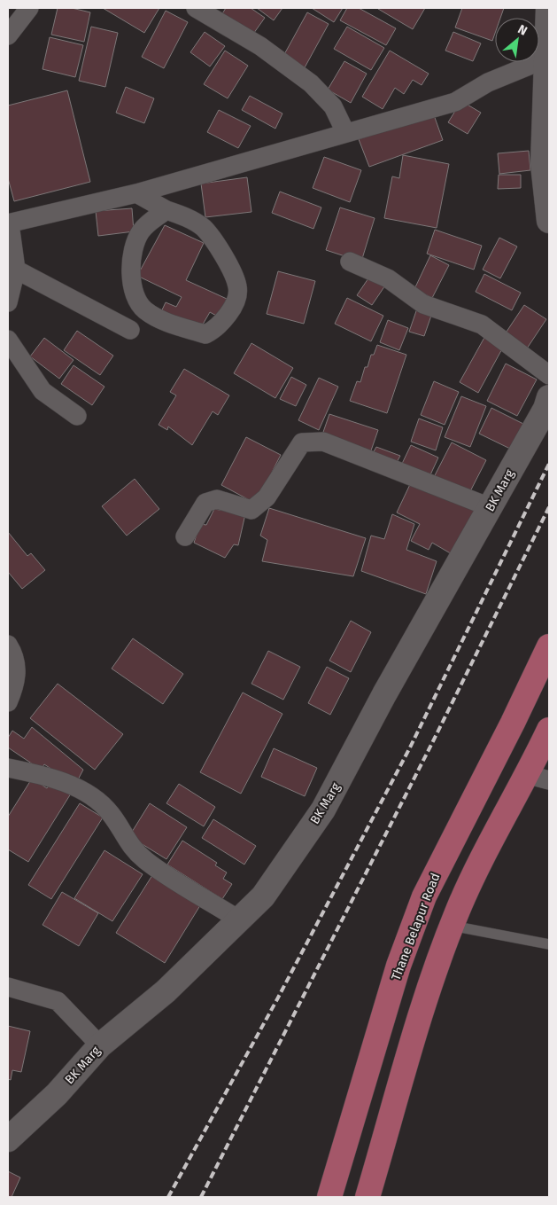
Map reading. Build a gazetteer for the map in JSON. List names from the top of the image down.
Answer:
{
  "streets": {
    "main road": ["Thane Belapur Road"],
    "street": ["BK Marg"]
  },
  "north": "top right"
}
